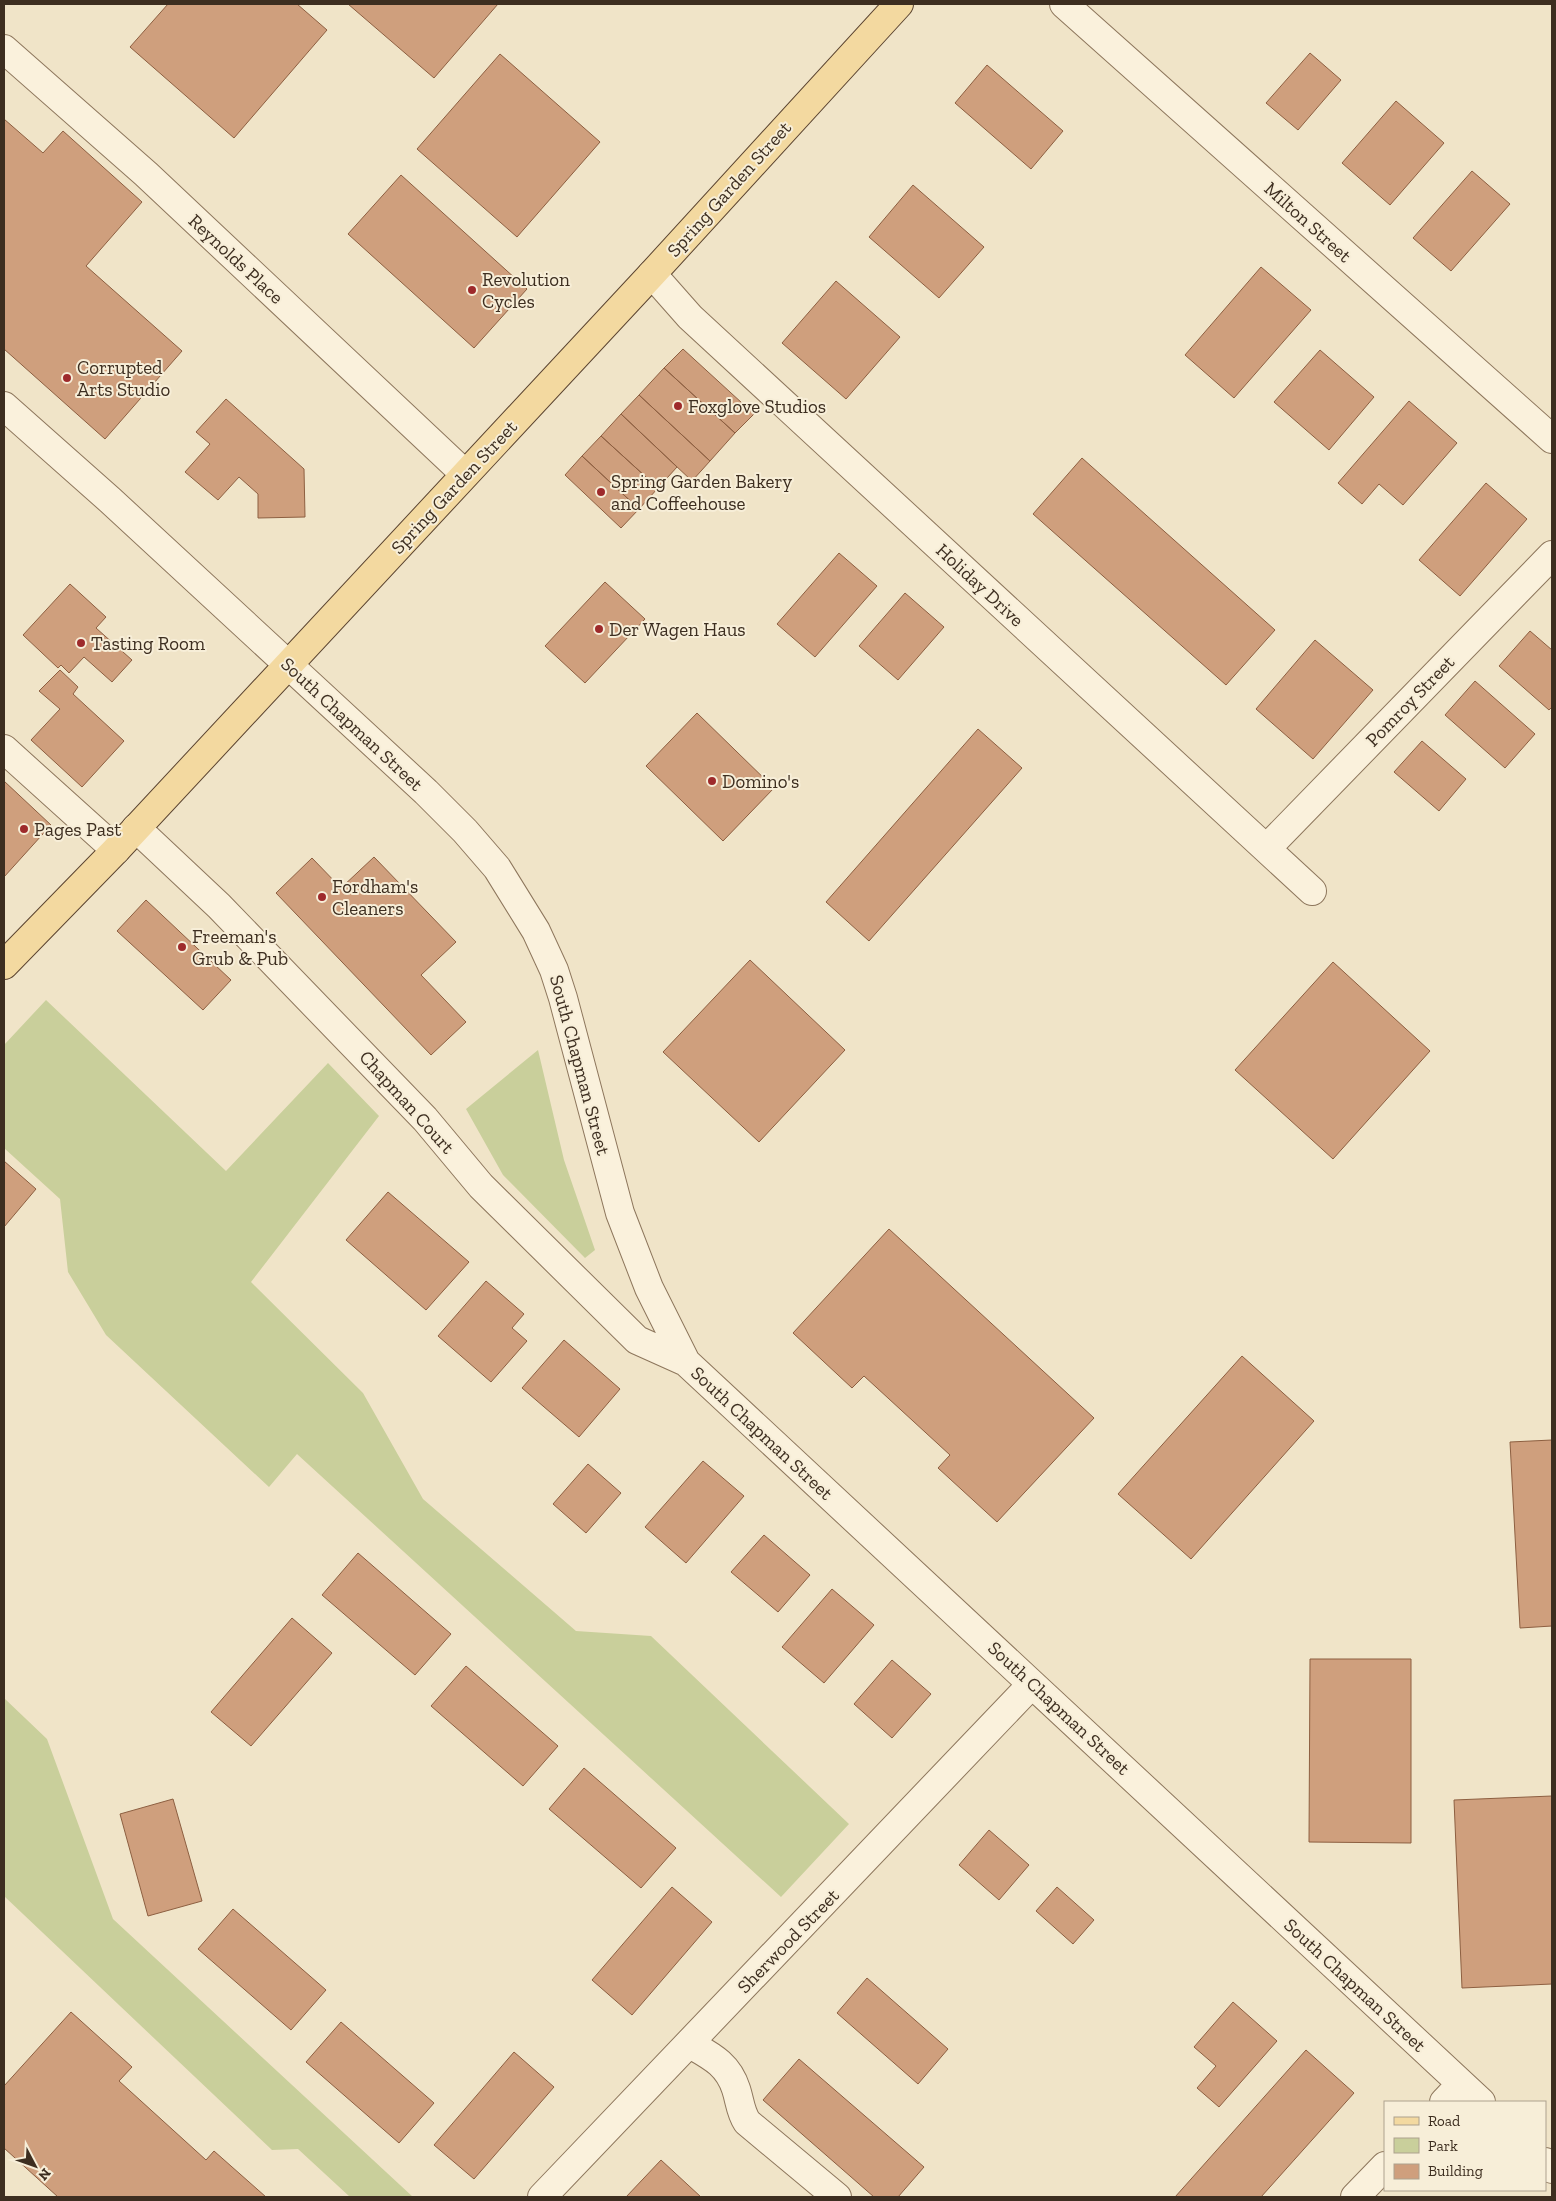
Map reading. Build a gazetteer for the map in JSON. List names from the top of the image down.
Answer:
{
  "streets": {
    "main road": ["Spring Garden Street"],
    "street": [
      "Milton Street",
      "Reynolds Place",
      "Holiday Drive",
      "Pomroy Street",
      "South Chapman Street",
      "Chapman Court",
      "Sherwood Street"
    ]
  },
  "crossings": [
    ["Spring Garden Street", "Reynolds Place"],
    ["Spring Garden Street", "Holiday Drive"],
    ["Spring Garden Street", "South Chapman Street"],
    ["Spring Garden Street", "Chapman Court"],
    ["Holiday Drive", "Pomroy Street"],
    ["South Chapman Street", "Chapman Court"],
    ["South Chapman Street", "Sherwood Street"]
  ],
  "places": [
    "Revolution Cycles",
    "Corrupted Arts Studio",
    "Foxglove Studios",
    "Spring Garden Bakery and Coffeehouse",
    "Der Wagen Haus",
    "Tasting Room",
    "Domino's",
    "Pages Past",
    "Fordham's Cleaners",
    "Freeman's Grub & Pub"
  ],
  "legend": ["Road", "Park", "Building"],
  "north": "bottom right"
}
